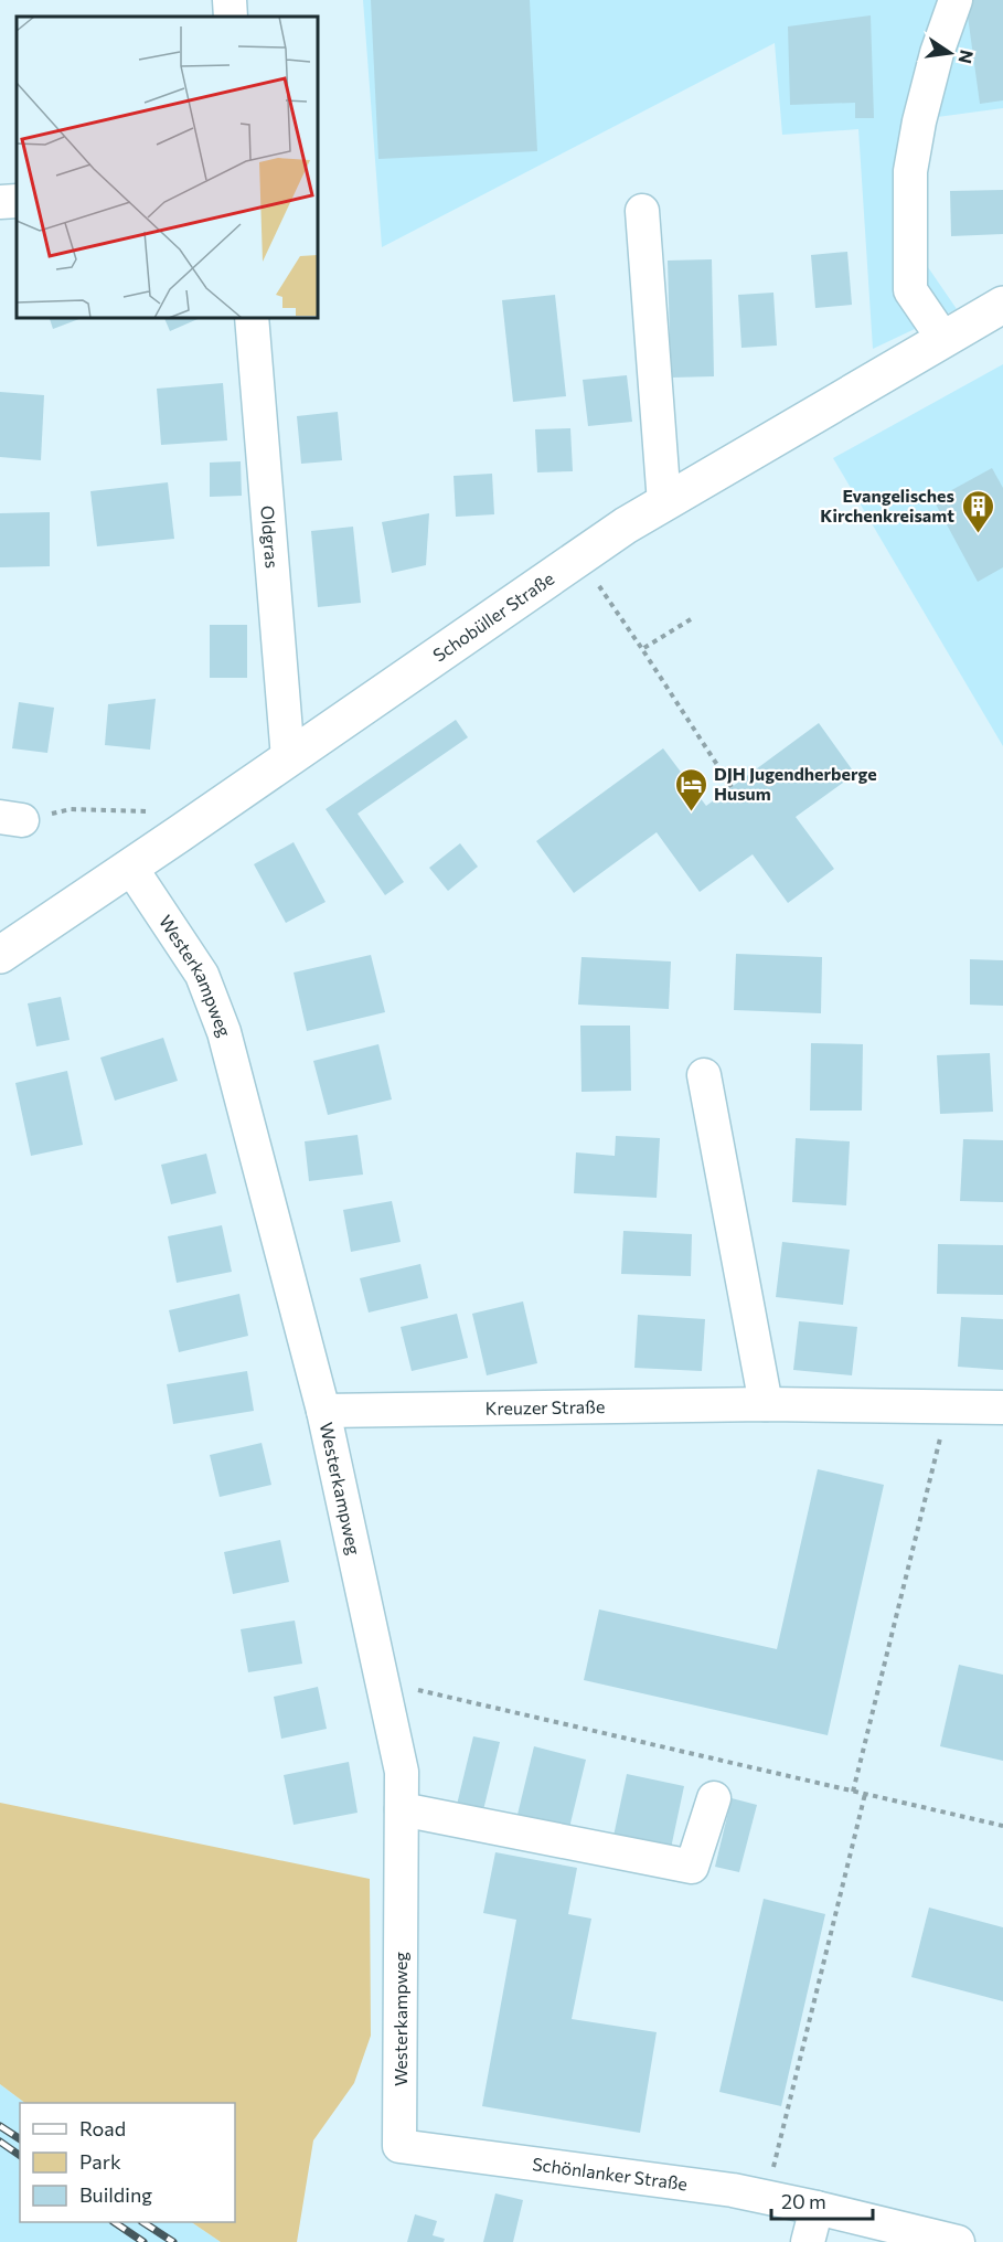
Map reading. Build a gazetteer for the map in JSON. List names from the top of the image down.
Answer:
{
  "streets": {
    "main road": ["Schobüller Straße"],
    "street": [
      "Oldgras",
      "Westerkampweg",
      "Kreuzer Straße",
      "Schönlanker Straße"
    ]
  },
  "crossings": [
    ["Oldgras", "Schobüller Straße"],
    ["Schobüller Straße", "Westerkampweg"],
    ["Westerkampweg", "Kreuzer Straße"],
    ["Westerkampweg", "Schönlanker Straße"]
  ],
  "places": {
    "building": ["Evangelisches Kirchenkreisamt"],
    "hotel": ["DJH Jugendherberge Husum"]
  },
  "legend": ["Road", "Park", "Building"],
  "scale_bar": "20 m",
  "north": "right"
}
